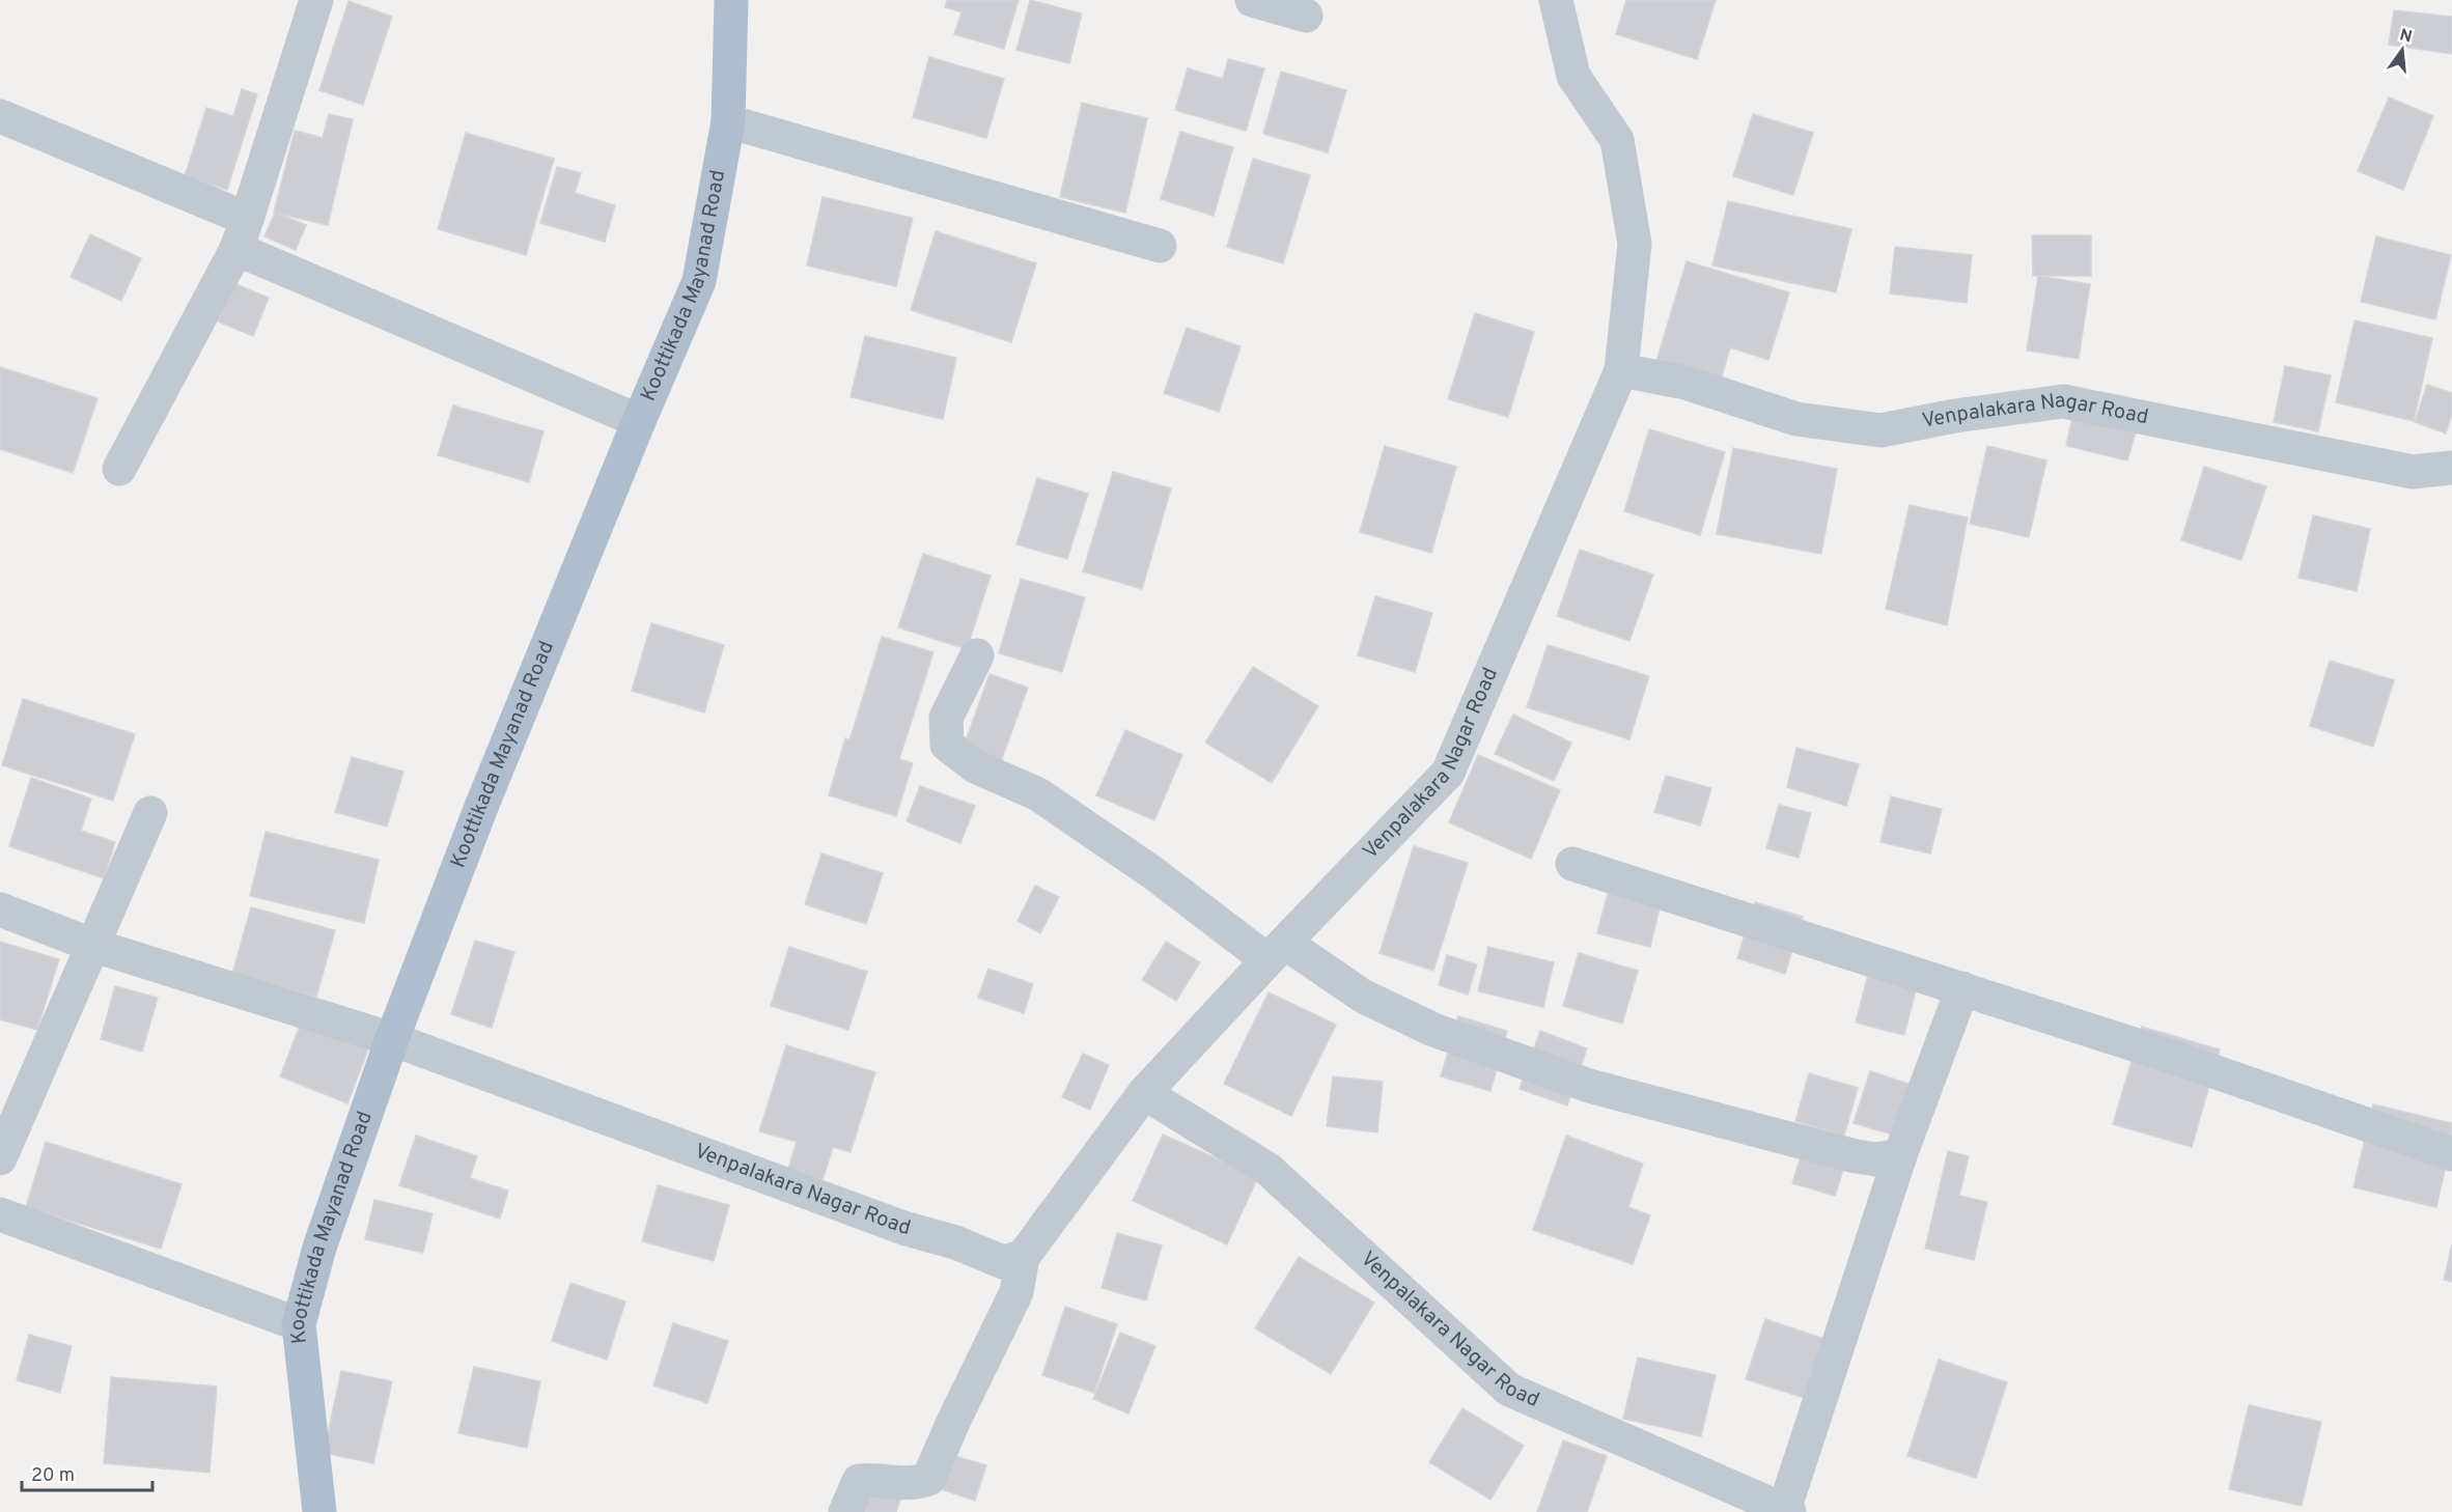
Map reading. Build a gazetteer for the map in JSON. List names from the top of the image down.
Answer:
{
  "streets": {
    "main road": ["Koottikada Mayanad Road"],
    "street": ["Venpalakara Nagar Road"]
  },
  "crossings": [
    ["Koottikada Mayanad Road", "Venpalakara Nagar Road"]
  ],
  "scale_bar": "20 m",
  "north": "top"
}
